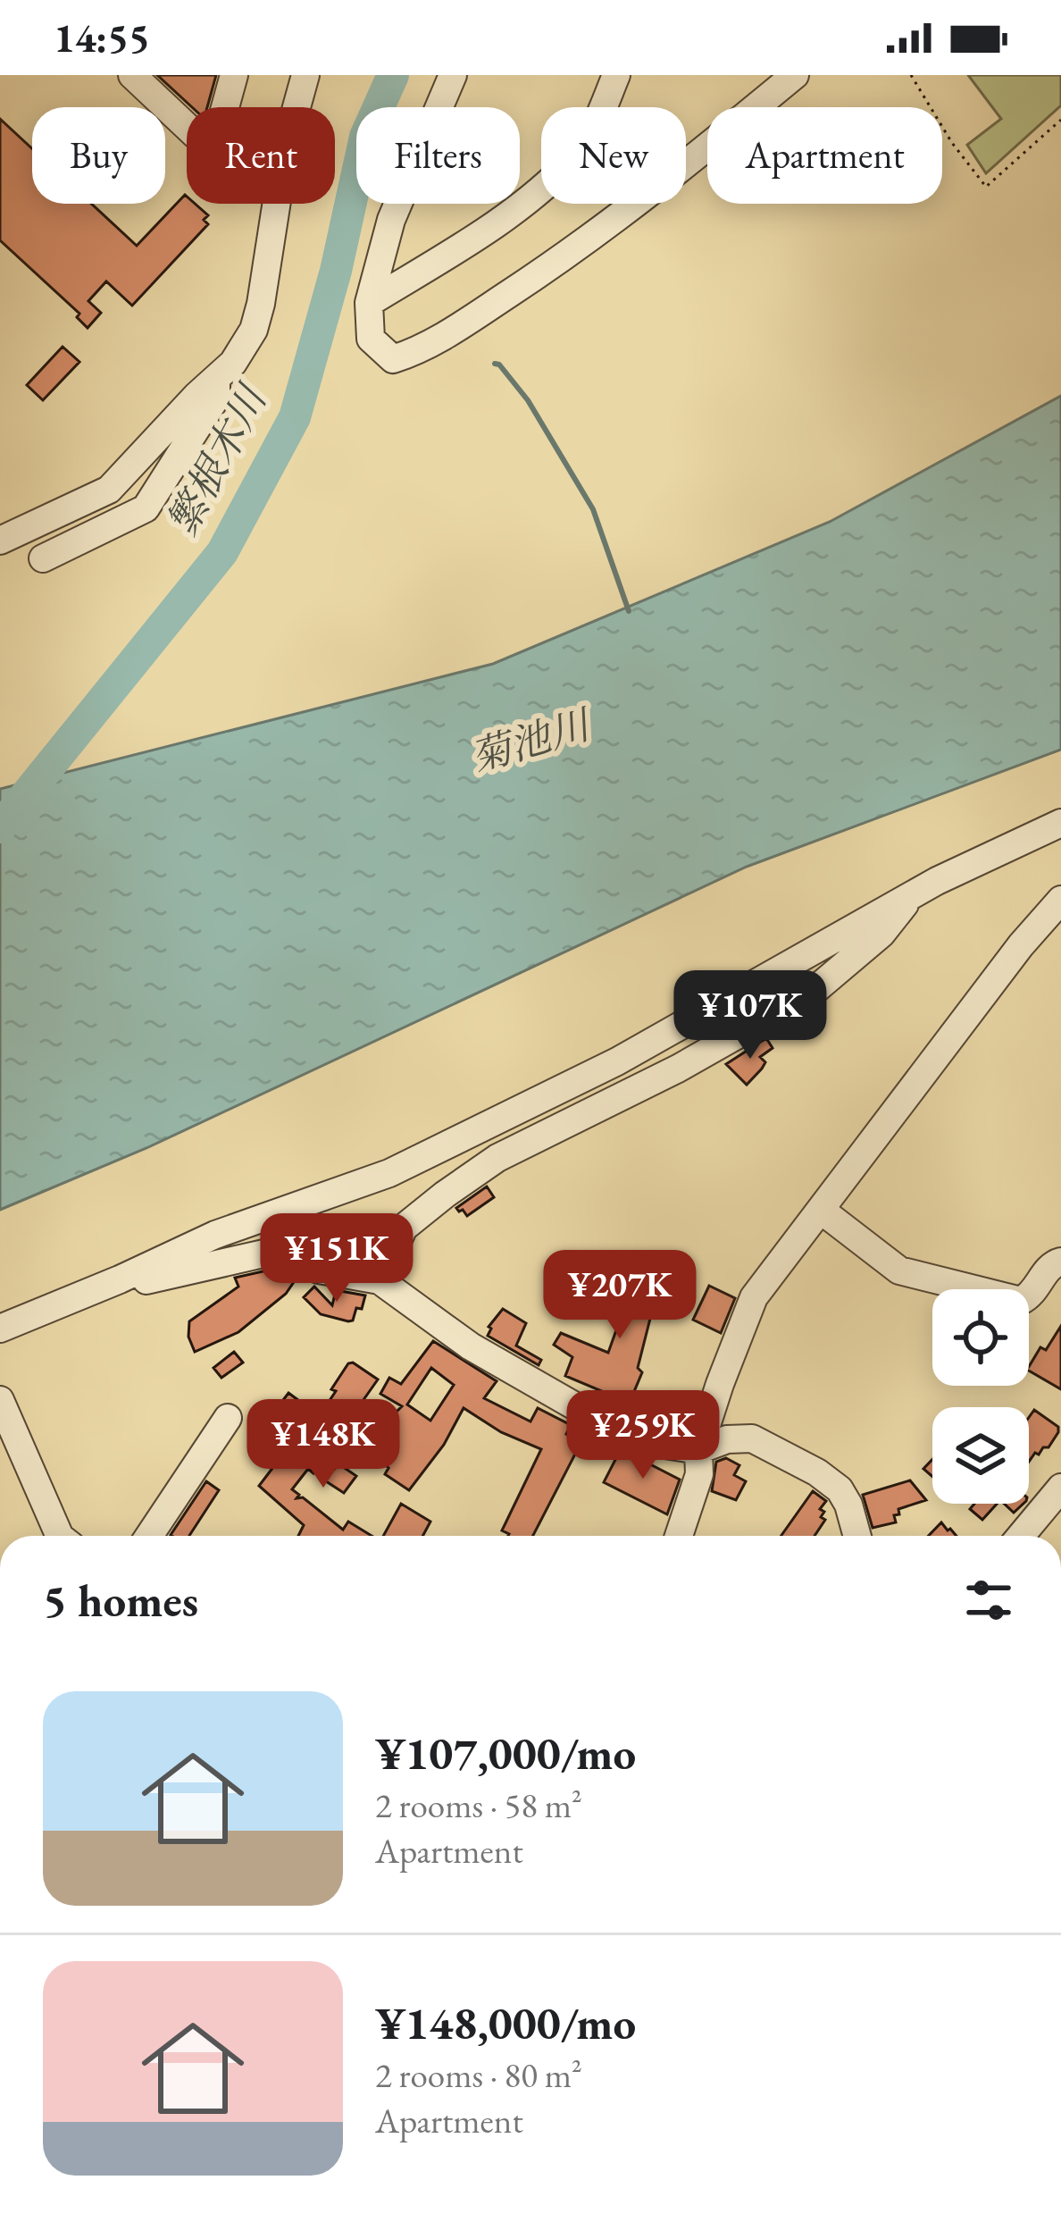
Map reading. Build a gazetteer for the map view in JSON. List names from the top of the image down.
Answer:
{
  "water": ["繁根木川", "菊池川"],
  "page": {
    "status": "14:55",
    "chip": [
      "Buy",
      "Rent",
      "Filters",
      "New",
      "Apartment"
    ],
    "price": [
      "¥107K",
      "¥151K",
      "¥207K",
      "¥259K",
      "¥148K"
    ],
    "heading": "5 homes",
    "list": [
      {
        "name": "¥107,000/mo",
        "note": "2 rooms · 58 m² · Apartment"
      },
      {
        "name": "¥148,000/mo",
        "note": "2 rooms · 80 m² · Apartment"
      }
    ]
  }
}
